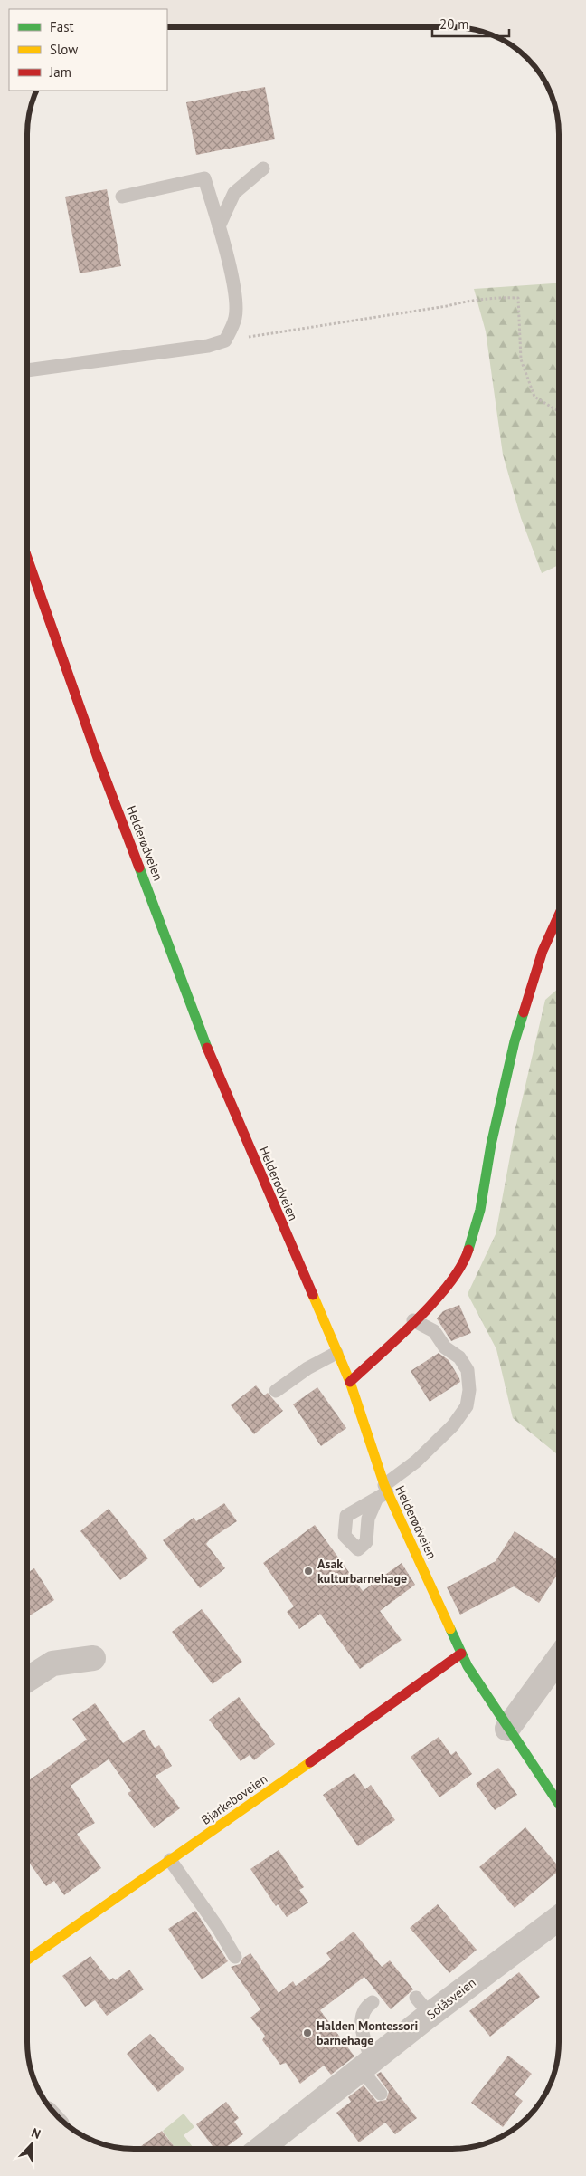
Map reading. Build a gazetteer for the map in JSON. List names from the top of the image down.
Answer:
{
  "streets": {
    "street": ["Helderødveien", "Bjørkeboveien", "Solåsveien"]
  },
  "crossings": [
    ["Helderødveien", "Bjørkeboveien"]
  ],
  "places": ["Asak kulturbarnehage", "Halden Montessori barnehage"],
  "legend": ["Fast", "Slow", "Jam"],
  "scale_bar": "20 m",
  "north": "top"
}
